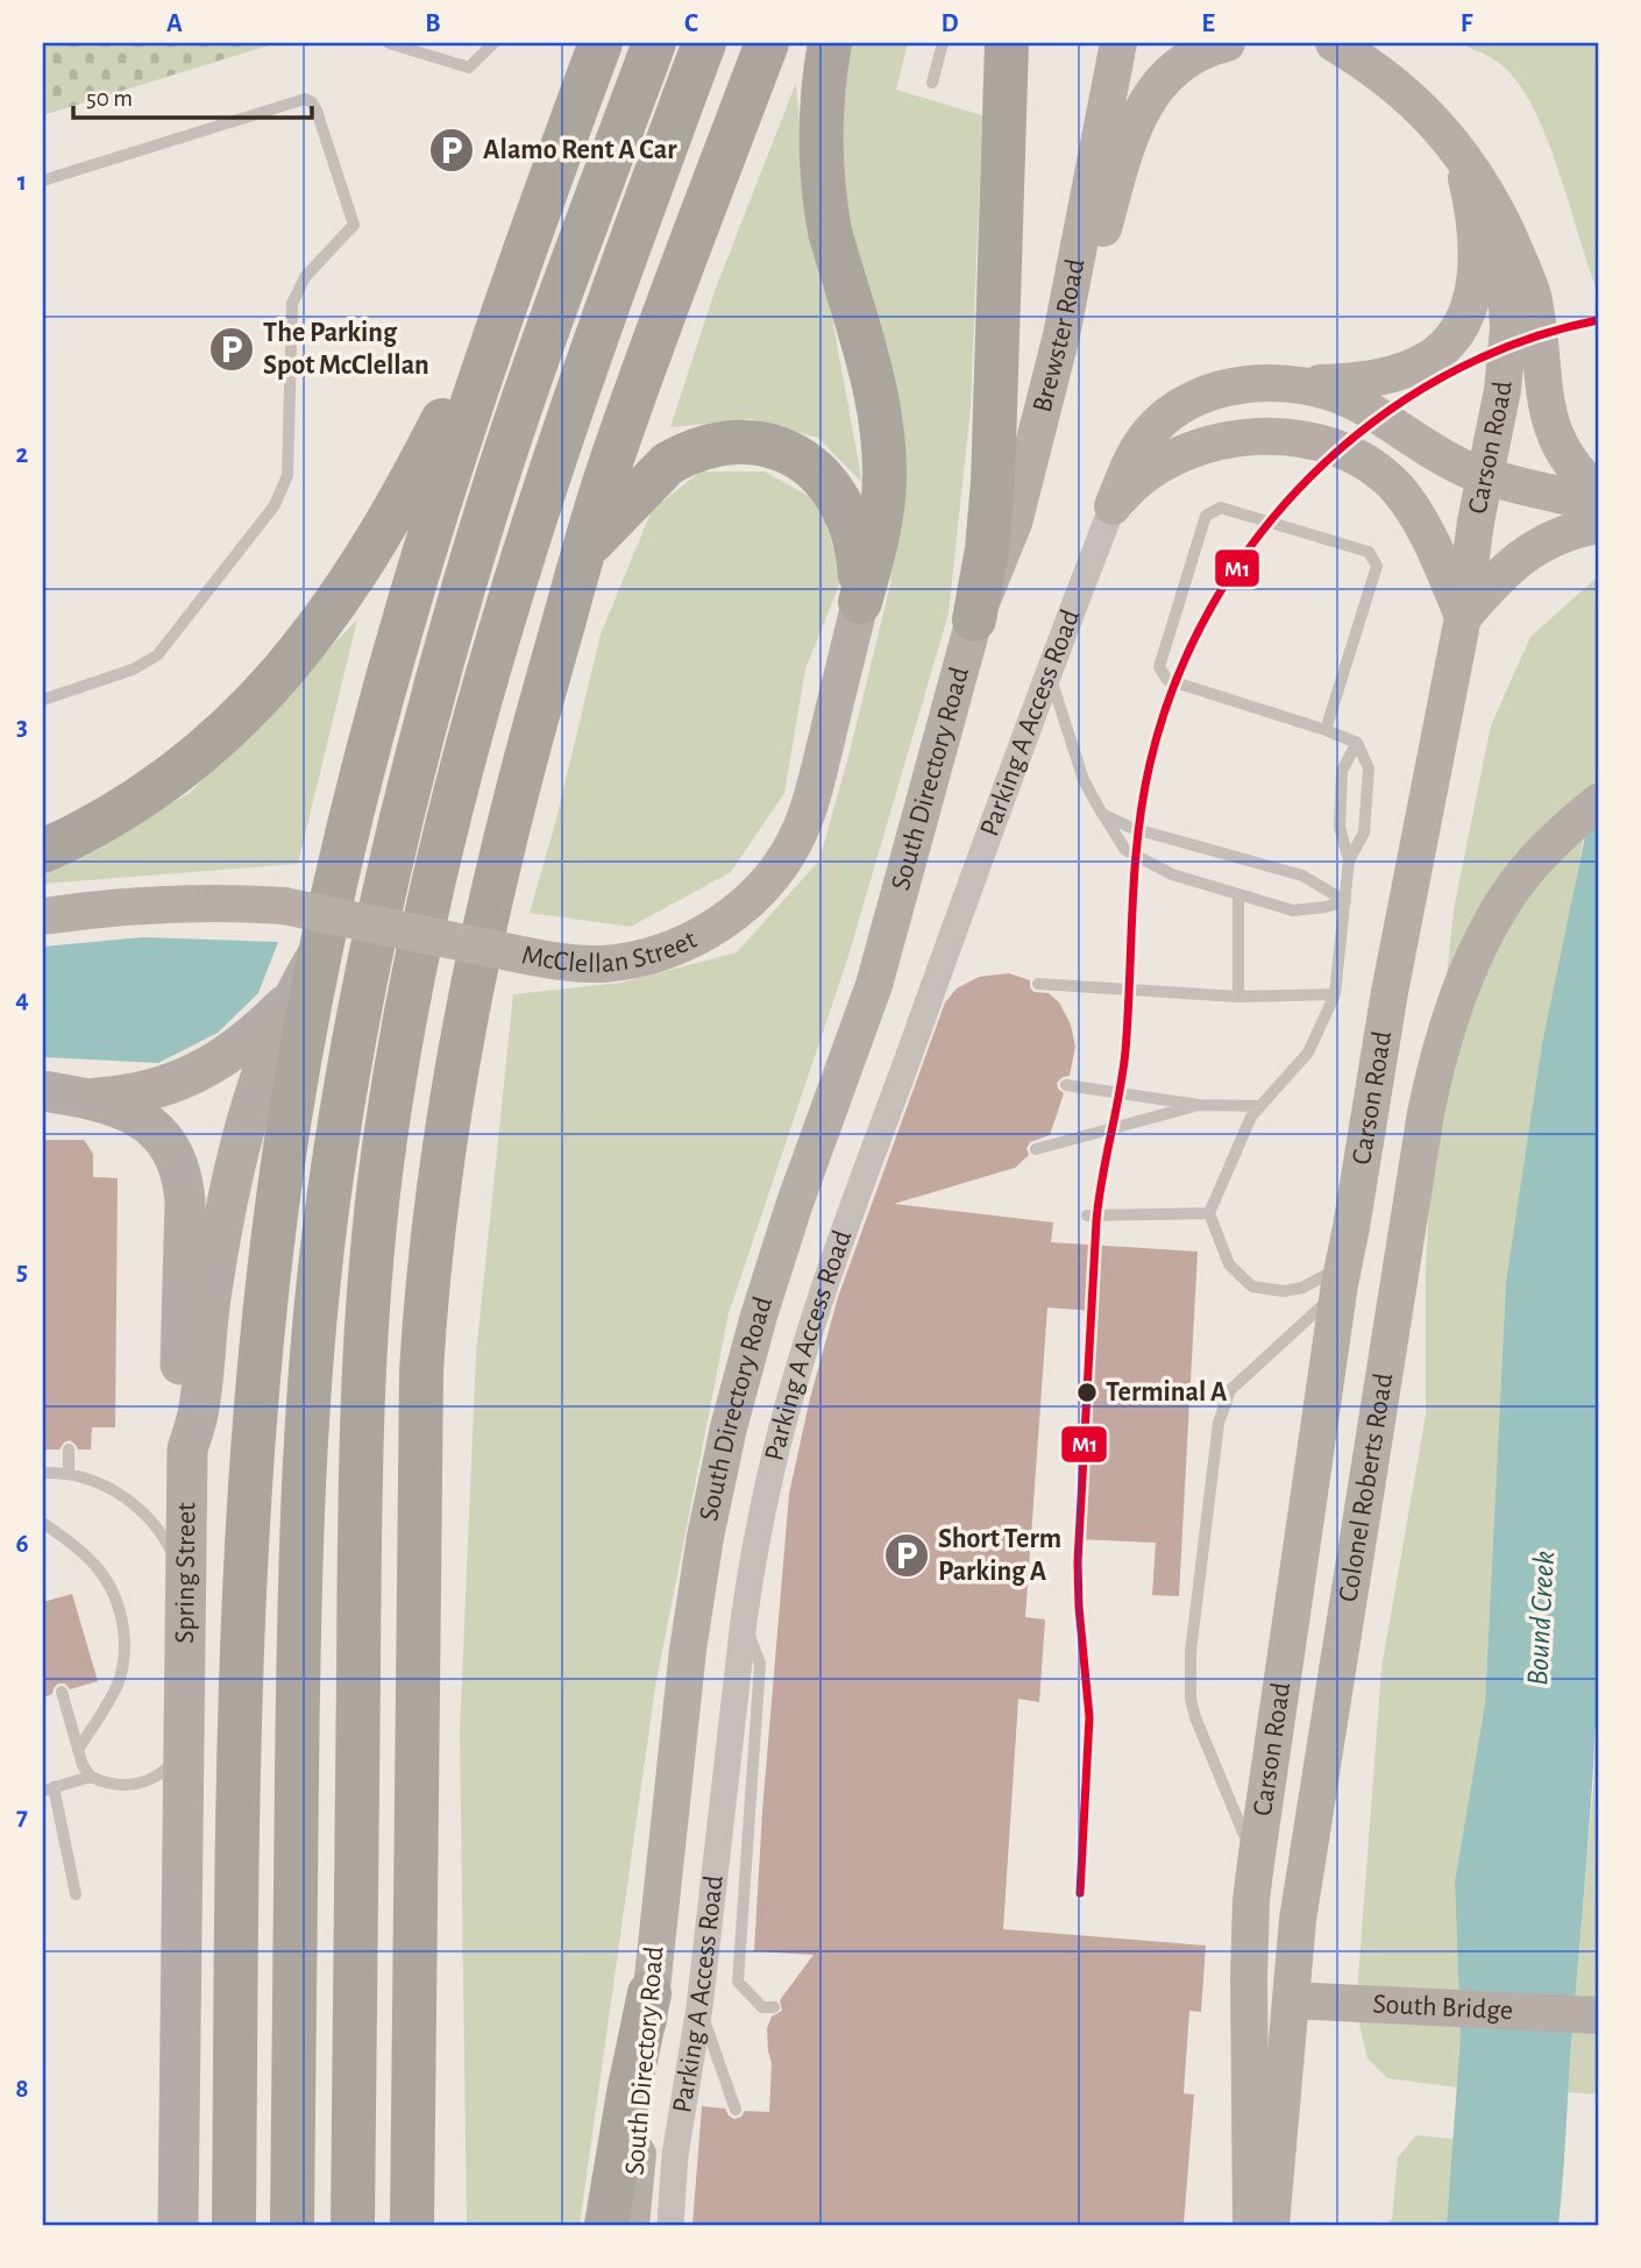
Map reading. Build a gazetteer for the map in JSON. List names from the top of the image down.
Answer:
{
  "streets": {
    "main road": ["Spring Street"],
    "street": [
      "Brewster Road",
      "Carson Road",
      "Parking A Access Road",
      "South Directory Road",
      "McClellan Street",
      "Colonel Roberts Road",
      "South Bridge"
    ]
  },
  "crossings": [
    ["Brewster Road", "South Directory Road"],
    ["Carson Road", "Parking A Access Road"],
    ["Colonel Roberts Road", "South Bridge"]
  ],
  "water": ["Bound Creek"],
  "places": {
    "parking": ["Alamo Rent A Car", "The Parking Spot McClellan", "Short Term Parking A"],
    "other": ["Terminal A"]
  },
  "lines": ["transit line M1"],
  "scale_bar": "50 m",
  "grid": {
    "columns": [
      "A",
      "B",
      "C",
      "D",
      "E",
      "F"
    ],
    "rows": [
      "1",
      "2",
      "3",
      "4",
      "5",
      "6",
      "7",
      "8"
    ]
  }
}
